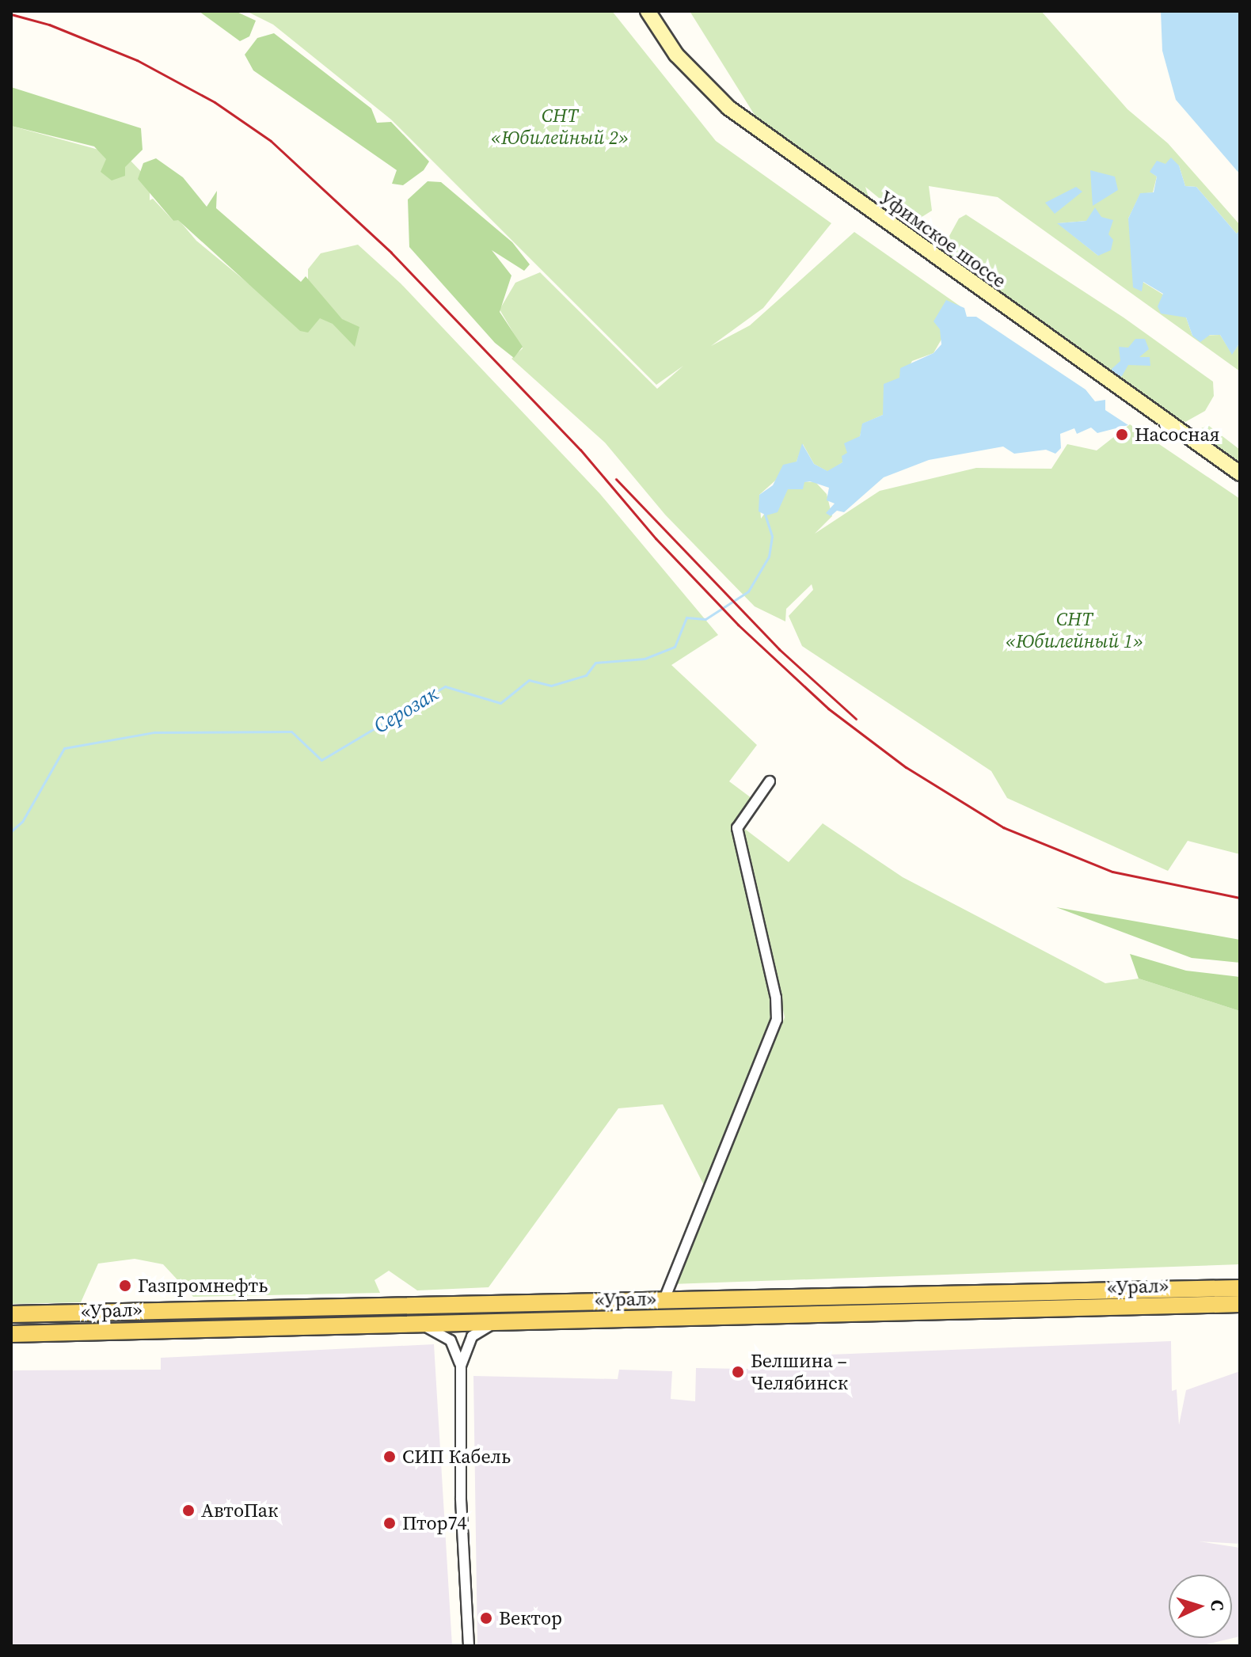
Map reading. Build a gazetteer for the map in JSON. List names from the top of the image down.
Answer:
{
  "streets": {
    "main road": ["Уфимское шоссе", "«Урал»"]
  },
  "water": ["Серозак"],
  "parks": ["СНТ «Юбилейный 2»", "СНТ «Юбилейный 1»"],
  "places": [
    "Насосная",
    "Газпромнефть",
    "Белшина – Челябинск",
    "СИП Кабель",
    "АвтоПак",
    "Птор74",
    "Вектор"
  ],
  "north": "right"
}
